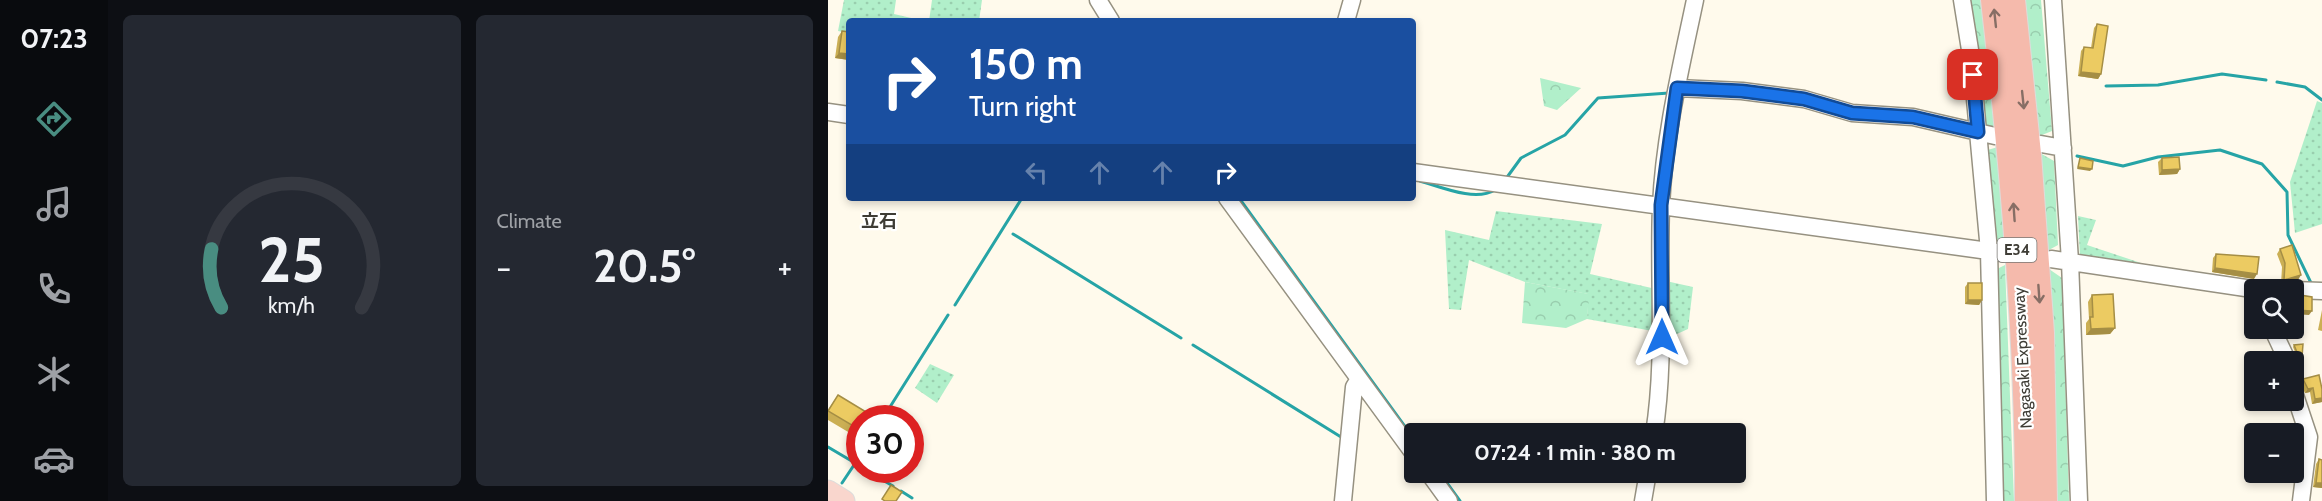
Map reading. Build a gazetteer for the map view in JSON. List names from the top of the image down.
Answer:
{
  "streets": {
    "highway": ["E34", "Nagasaki Expressway"]
  },
  "districts": ["立石"],
  "page": {
    "tabs": "07:23",
    "tile": "Climate",
    "turn": ["150 m", "Turn right"],
    "heat": ["−", "20.5°", "+"],
    "map_buttons": ["+", "−"],
    "limit": "30",
    "trip": "07:24 · 1 min · 380 m",
    "gauge": ["25", "km/h"]
  }
}
